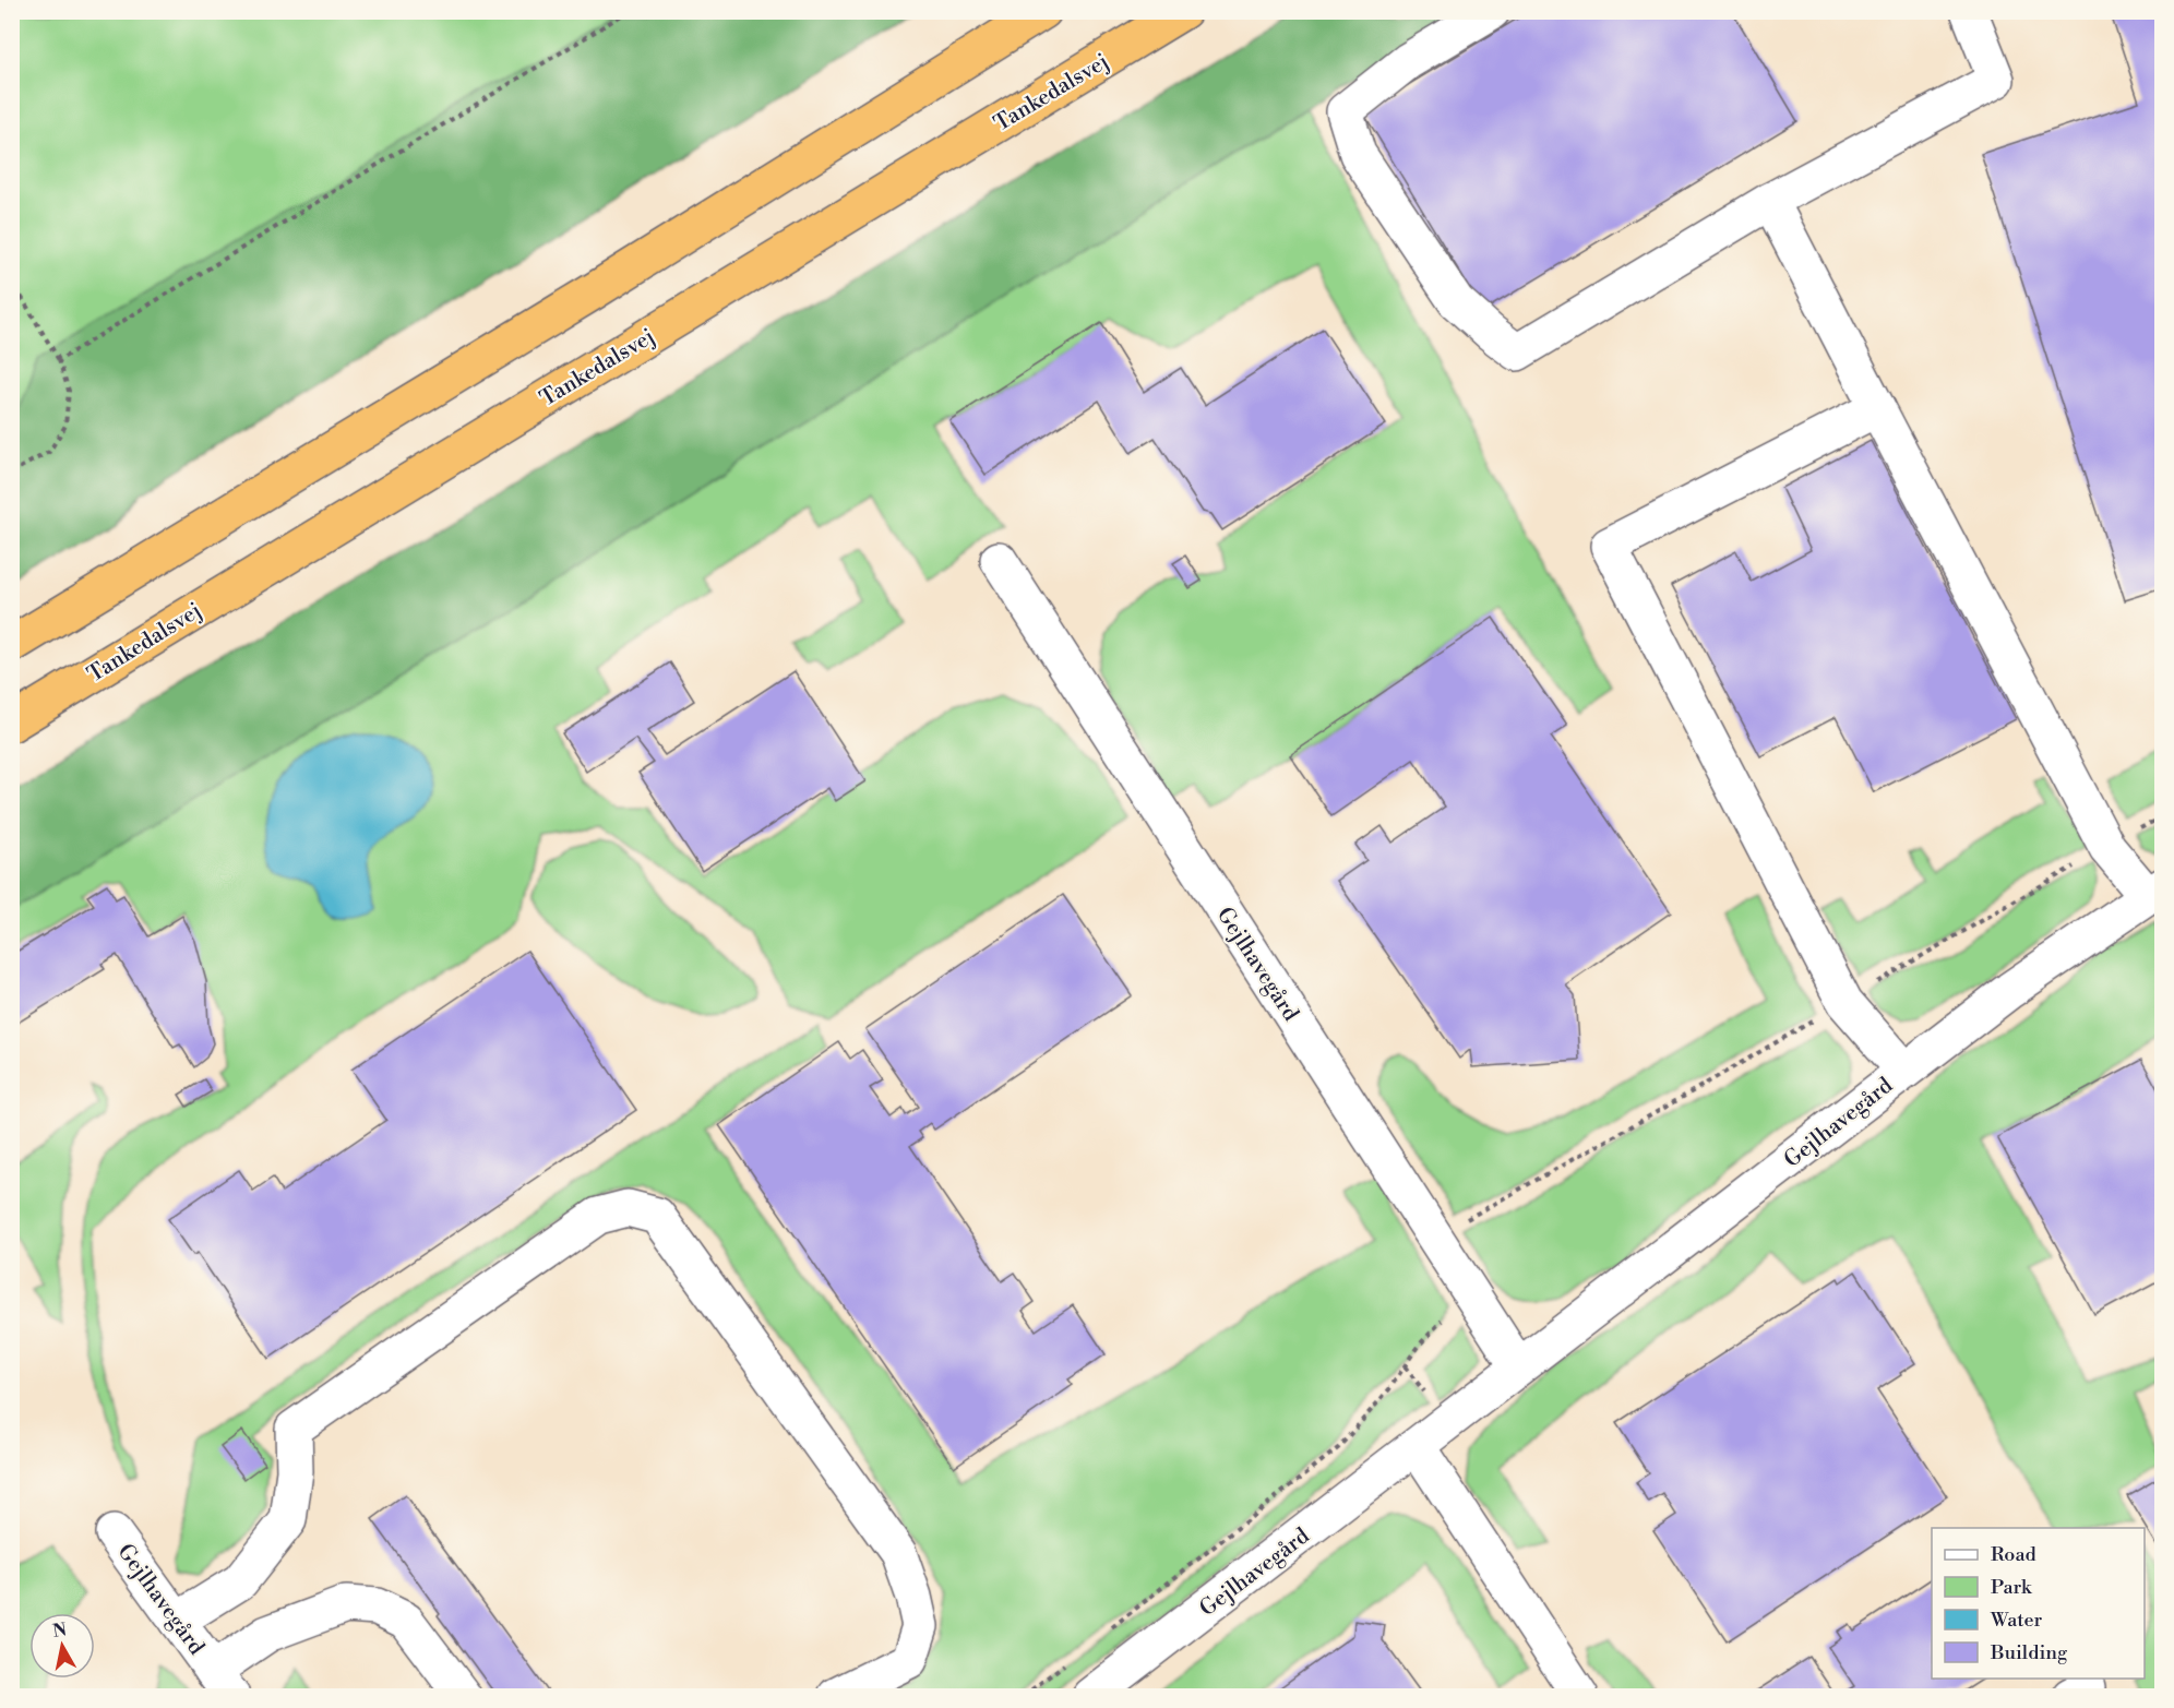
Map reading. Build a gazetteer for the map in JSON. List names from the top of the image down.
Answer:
{
  "streets": {
    "highway": ["Tankedalsvej"],
    "street": ["Gejlhavegård"]
  },
  "legend": [
    "Road",
    "Park",
    "Water",
    "Building"
  ],
  "north": "top"
}
